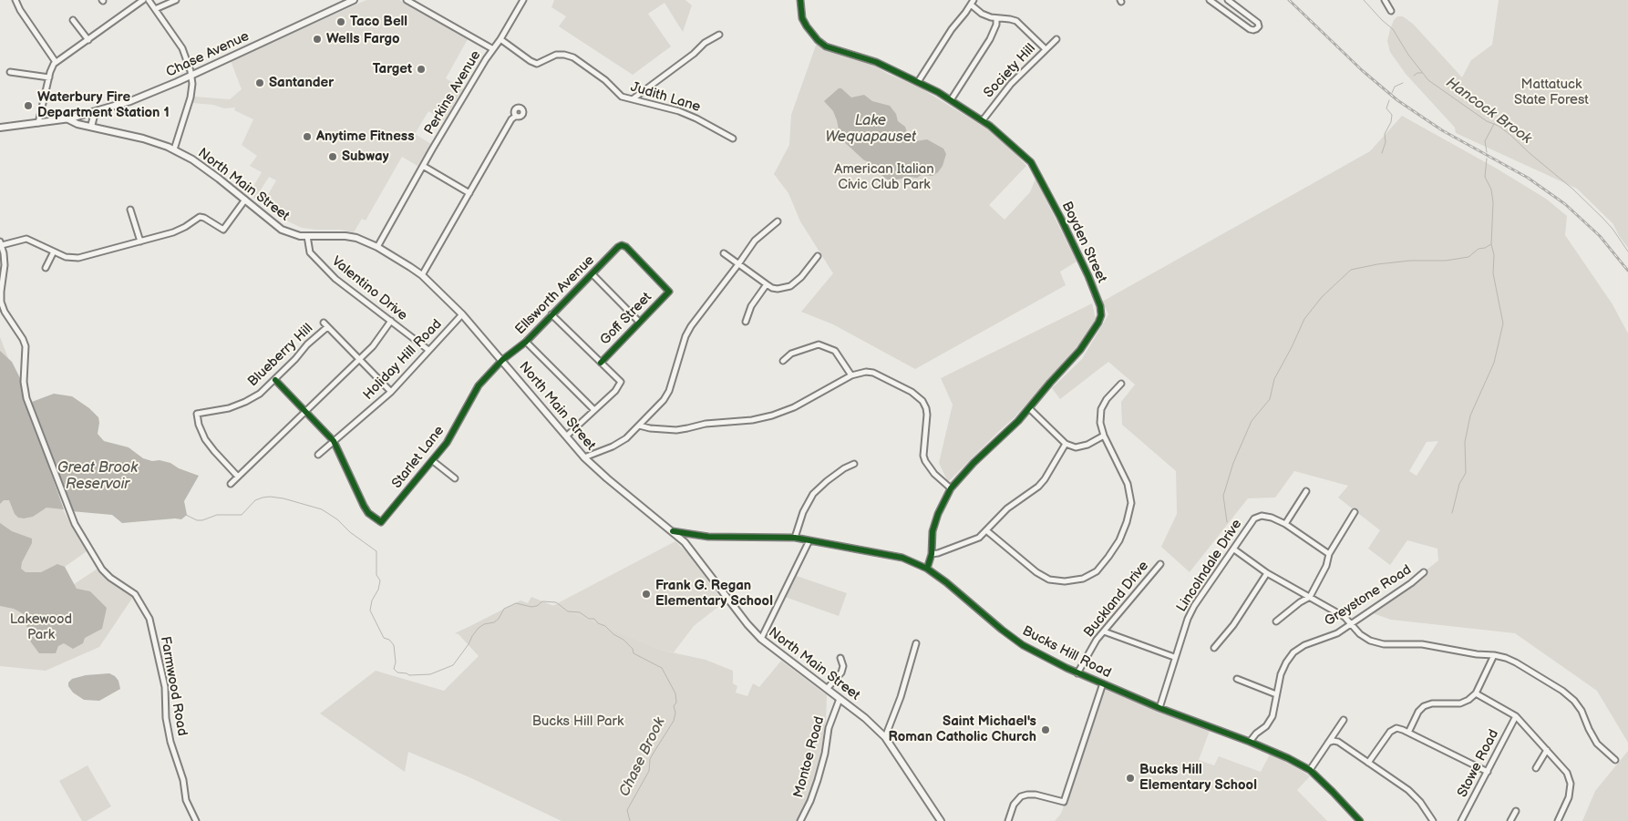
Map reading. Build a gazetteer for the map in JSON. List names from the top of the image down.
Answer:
{
  "streets": {
    "main road": ["Chase Avenue", "North Main Street"],
    "street": [
      "Society Hill",
      "Perkins Avenue",
      "Judith Lane",
      "Boyden Street",
      "Valentino Drive",
      "Ellsworth Avenue",
      "Goff Street",
      "Blueberry Hill",
      "Holiday Hill Road",
      "Starlet Lane",
      "Lincolndale Drive",
      "Greystone Road",
      "Buckland Drive",
      "Bucks Hill Road",
      "Farmwood Road",
      "Montoe Road",
      "Stowe Road"
    ]
  },
  "crossings": [
    ["Chase Avenue", "North Main Street"],
    ["Society Hill", "Boyden Street"],
    ["Perkins Avenue", "Judith Lane"],
    ["Perkins Avenue", "North Main Street"],
    ["North Main Street", "Valentino Drive"],
    ["North Main Street", "Ellsworth Avenue"],
    ["North Main Street", "Holiday Hill Road"],
    ["North Main Street", "Starlet Lane"],
    ["North Main Street", "Bucks Hill Road"],
    ["North Main Street", "Montoe Road"],
    ["Boyden Street", "Bucks Hill Road"],
    ["Valentino Drive", "Holiday Hill Road"],
    ["Ellsworth Avenue", "Goff Street"],
    ["Ellsworth Avenue", "Starlet Lane"],
    ["Holiday Hill Road", "Starlet Lane"],
    ["Lincolndale Drive", "Bucks Hill Road"],
    ["Greystone Road", "Bucks Hill Road"],
    ["Buckland Drive", "Bucks Hill Road"]
  ],
  "water": [
    "Hancock Brook",
    "Lake Wequapauset",
    "Great Brook Reservoir",
    "Chase Brook"
  ],
  "parks": [
    "Mattatuck State Forest",
    "American Italian Civic Club Park",
    "Lakewood Park",
    "Bucks Hill Park"
  ],
  "places": [
    "Taco Bell",
    "Wells Fargo",
    "Target",
    "Santander",
    "Waterbury Fire Department Station 1",
    "Anytime Fitness",
    "Subway",
    "Frank G. Regan Elementary School",
    "Saint Michael's Roman Catholic Church",
    "Bucks Hill Elementary School"
  ]
}
